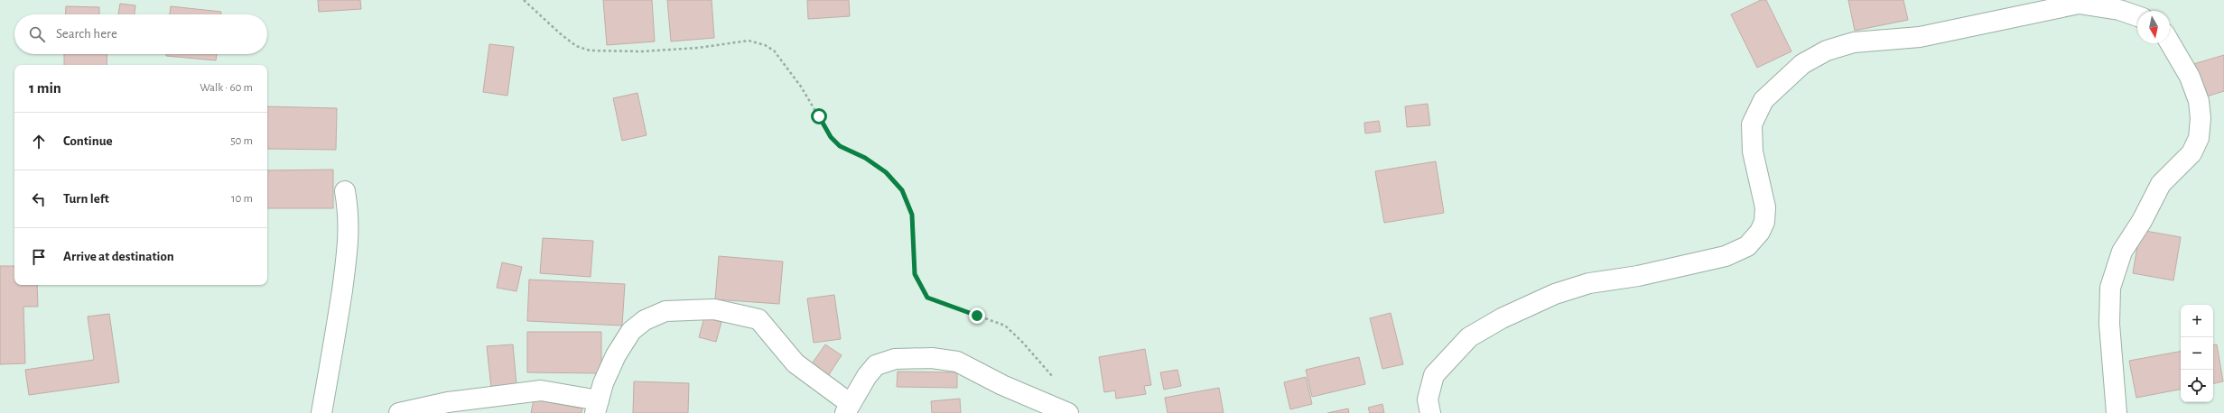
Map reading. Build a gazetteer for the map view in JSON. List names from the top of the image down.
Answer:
{
  "north": "bottom",
  "page": {
    "search": "Search here",
    "heading": ["1 min", "Walk · 60 m"],
    "list": [
      ["Continue", "50 m"],
      ["Turn left", "10 m"],
      "Arrive at destination"
    ],
    "map_buttons": ["+", "−"]
  }
}
